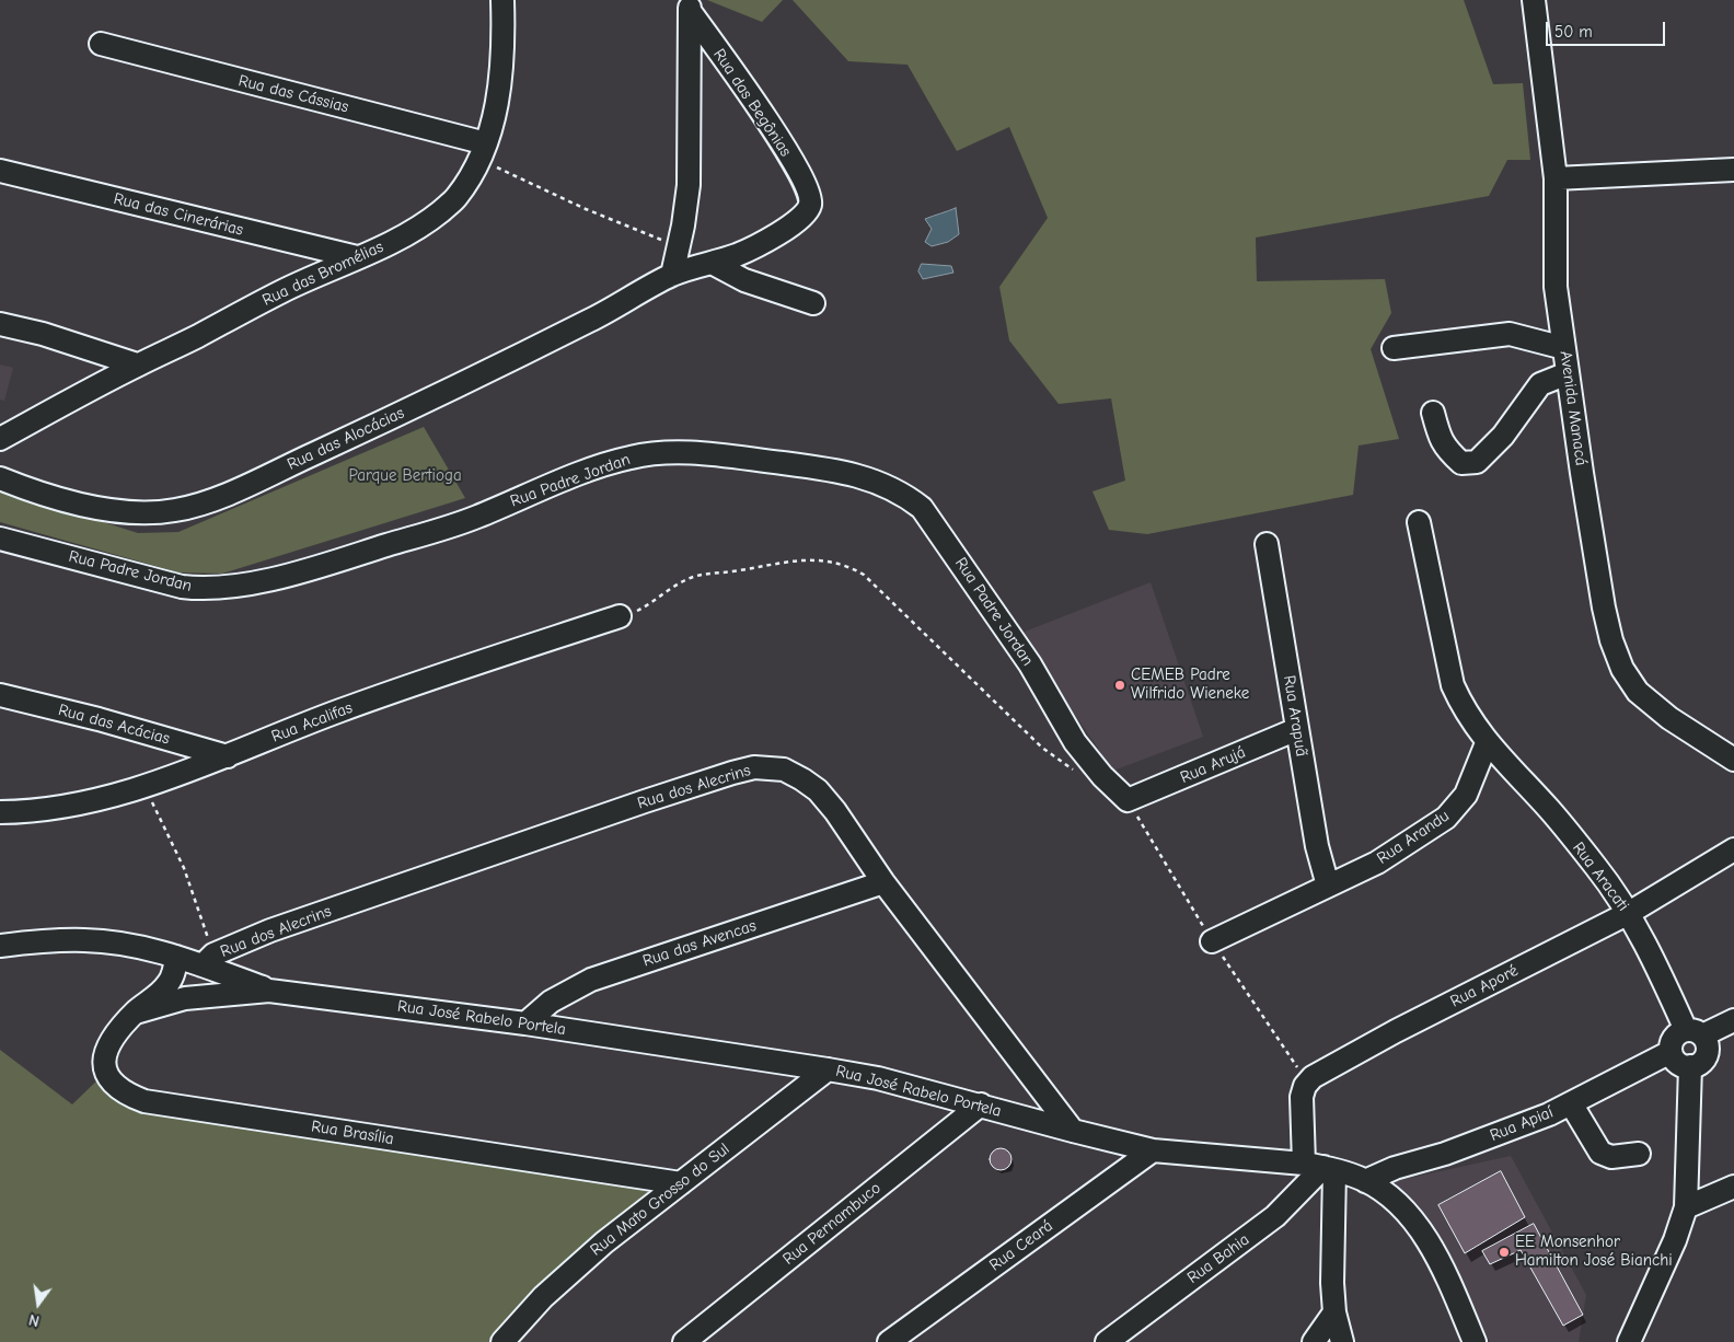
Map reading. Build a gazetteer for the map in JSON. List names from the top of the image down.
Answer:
{
  "streets": {
    "street": [
      "Rua das Cássias",
      "Rua das Begônias",
      "Rua das Cinerárias",
      "Rua das Bromélias",
      "Avenida Manacá",
      "Rua das Alocácias",
      "Rua Padre Jordan",
      "Rua Arapuã",
      "Rua Acalifas",
      "Rua das Acácias",
      "Rua Arujá",
      "Rua dos Alecrins",
      "Rua Arandu",
      "Rua Aracati",
      "Rua das Avencas",
      "Rua Aporé",
      "Rua José Rabelo Portela",
      "Rua Apiaí",
      "Rua Brasília",
      "Rua Mato Grosso do Sul",
      "Rua Pernambuco",
      "Rua Ceará",
      "Rua Bahia"
    ]
  },
  "crossings": [
    ["Rua das Cássias", "Rua das Bromélias"],
    ["Rua das Cinerárias", "Rua das Bromélias"],
    ["Rua Padre Jordan", "Rua Arujá"],
    ["Rua Arapuã", "Rua Arujá"],
    ["Rua Arapuã", "Rua Arandu"],
    ["Rua Acalifas", "Rua das Acácias"],
    ["Rua dos Alecrins", "Rua das Avencas"],
    ["Rua dos Alecrins", "Rua José Rabelo Portela"],
    ["Rua Arandu", "Rua Aracati"],
    ["Rua Aracati", "Rua Aporé"],
    ["Rua Aracati", "Rua Apiaí"],
    ["Rua das Avencas", "Rua José Rabelo Portela"],
    ["Rua Aporé", "Rua José Rabelo Portela"],
    ["Rua Aporé", "Rua Bahia"],
    ["Rua José Rabelo Portela", "Rua Apiaí"],
    ["Rua José Rabelo Portela", "Rua Mato Grosso do Sul"],
    ["Rua José Rabelo Portela", "Rua Pernambuco"],
    ["Rua José Rabelo Portela", "Rua Ceará"],
    ["Rua José Rabelo Portela", "Rua Bahia"],
    ["Rua Brasília", "Rua Mato Grosso do Sul"]
  ],
  "parks": ["Parque Bertioga"],
  "places": ["CEMEB Padre Wilfrido Wieneke", "EE Monsenhor Hamilton José Bianchi"],
  "scale_bar": "50 m",
  "north": "bottom"
}
